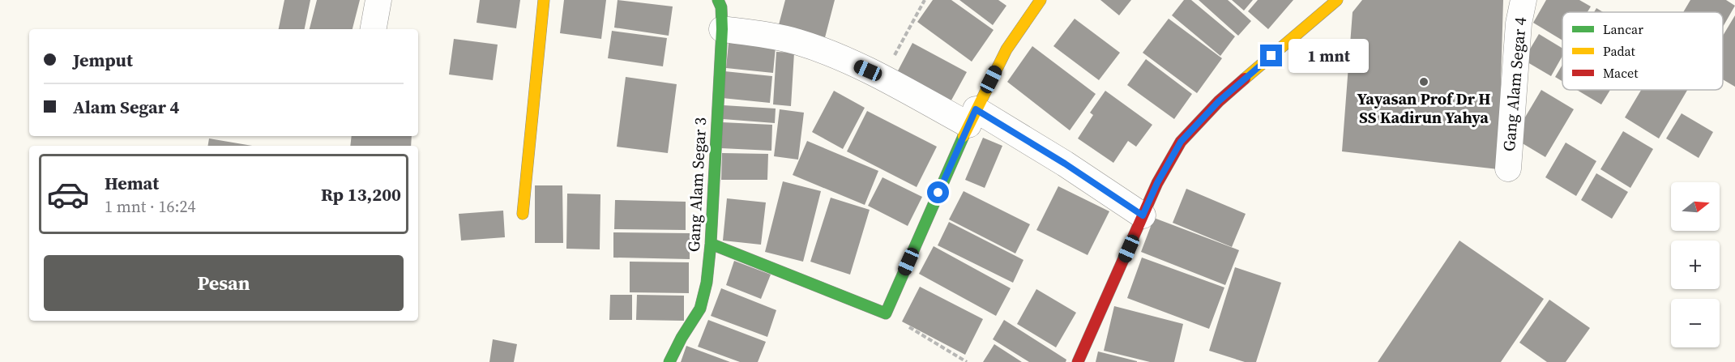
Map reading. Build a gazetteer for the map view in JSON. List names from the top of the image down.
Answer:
{
  "streets": {
    "street": ["Gang Alam Segar 4", "Gang Alam Segar 3"]
  },
  "places": ["Yayasan Prof Dr H SS Kadirun Yahya"],
  "legend": ["Lancar", "Padat", "Macet"],
  "north": "right",
  "page": {
    "banner": ["Jemput", "Alam Segar 4"],
    "bubble": "1 mnt",
    "list": [
      {
        "name": "Hemat",
        "note": "1 mnt · 16:24",
        "value": "Rp 13,200"
      }
    ],
    "map_buttons": ["+", "−"],
    "buttons": "Pesan"
  }
}
